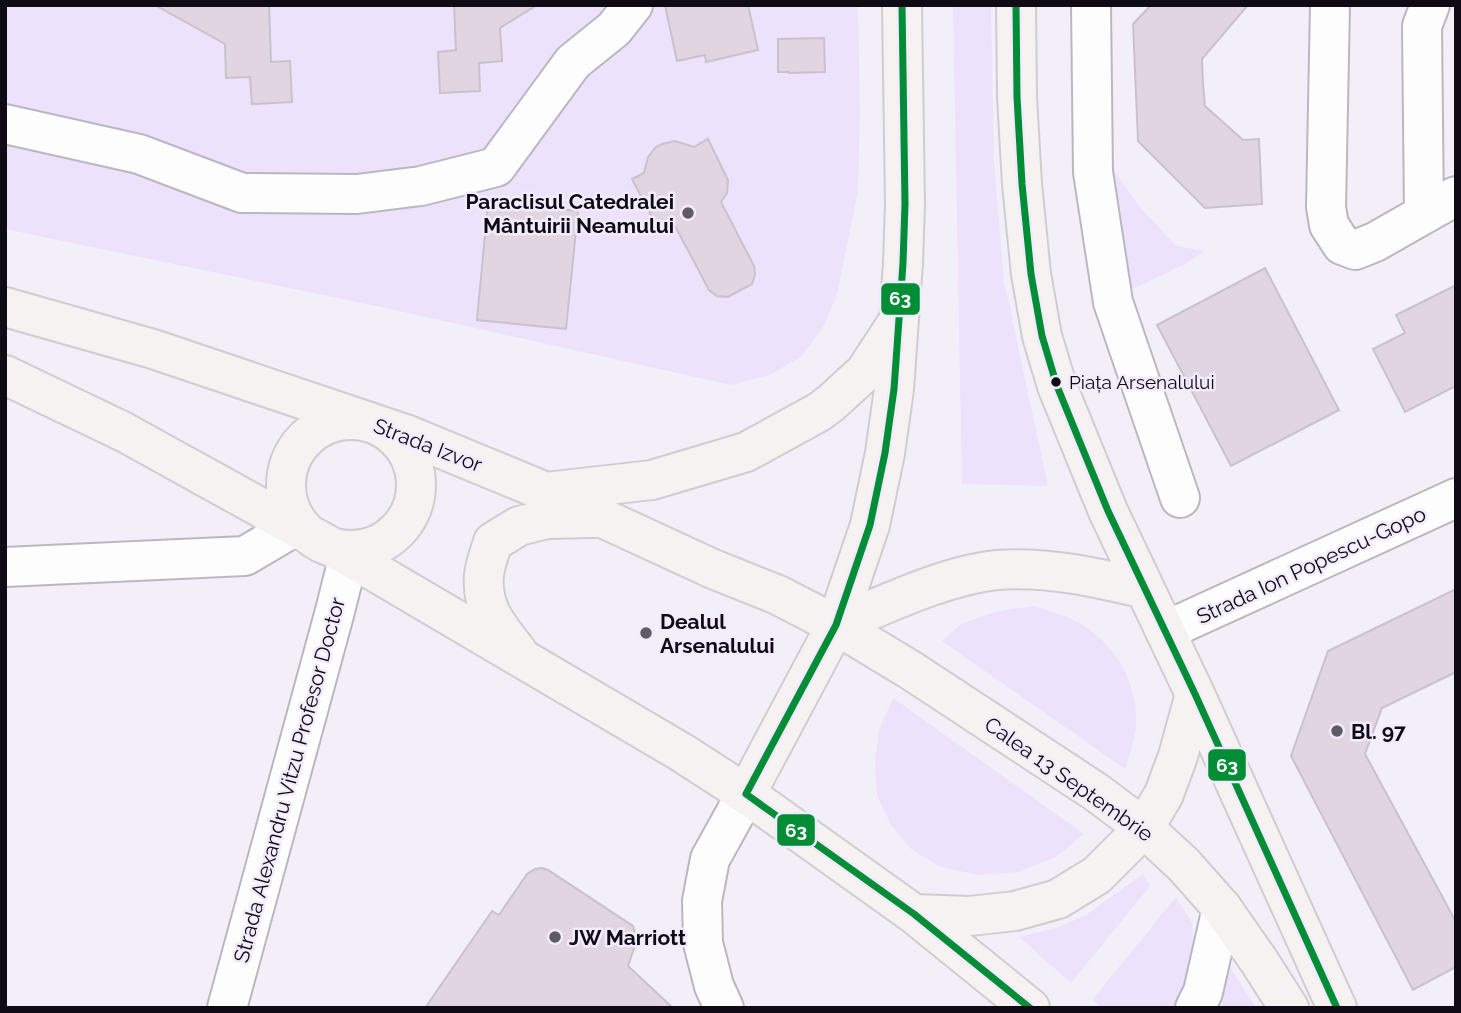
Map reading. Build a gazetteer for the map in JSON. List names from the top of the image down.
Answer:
{
  "streets": {
    "main road": ["Strada Izvor", "Calea 13 Septembrie"],
    "street": ["Strada Ion Popescu-Gopo", "Strada Alexandru Vitzu Profesor Doctor"]
  },
  "crossings": [
    ["Strada Izvor", "Calea 13 Septembrie"],
    ["Strada Izvor", "Strada Alexandru Vitzu Profesor Doctor"]
  ],
  "places": [
    "Paraclisul Catedralei Mântuirii Neamului",
    "Piața Arsenalului",
    "Dealul Arsenalului",
    "Bl. 97",
    "JW Marriott"
  ],
  "lines": ["transit line 63"]
}
